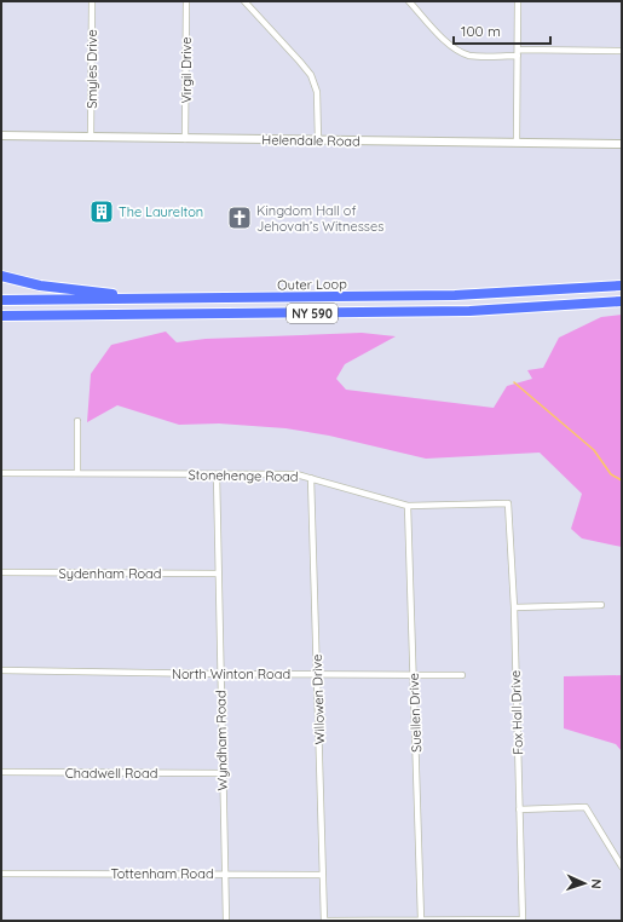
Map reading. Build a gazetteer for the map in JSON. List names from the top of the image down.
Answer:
{
  "streets": {
    "highway": ["Outer Loop", "NY 590"],
    "street": [
      "Smyles Drive",
      "Virgil Drive",
      "Helendale Road",
      "Stonehenge Road",
      "Sydenham Road",
      "North Winton Road",
      "Willowen Drive",
      "Suellen Drive",
      "Fox Hall Drive",
      "Wyndham Road",
      "Chadwell Road",
      "Tottenham Road"
    ]
  },
  "crossings": [
    ["Smyles Drive", "Helendale Road"],
    ["Virgil Drive", "Helendale Road"],
    ["Stonehenge Road", "Willowen Drive"],
    ["Stonehenge Road", "Suellen Drive"],
    ["Stonehenge Road", "Fox Hall Drive"],
    ["Stonehenge Road", "Wyndham Road"],
    ["Sydenham Road", "Wyndham Road"],
    ["North Winton Road", "Willowen Drive"],
    ["North Winton Road", "Suellen Drive"],
    ["North Winton Road", "Wyndham Road"],
    ["Willowen Drive", "Tottenham Road"],
    ["Wyndham Road", "Chadwell Road"],
    ["Wyndham Road", "Tottenham Road"]
  ],
  "places": {
    "building": ["The Laurelton"],
    "church": ["Kingdom Hall of Jehovah’s Witnesses"]
  },
  "scale_bar": "100 m",
  "north": "right"
}
